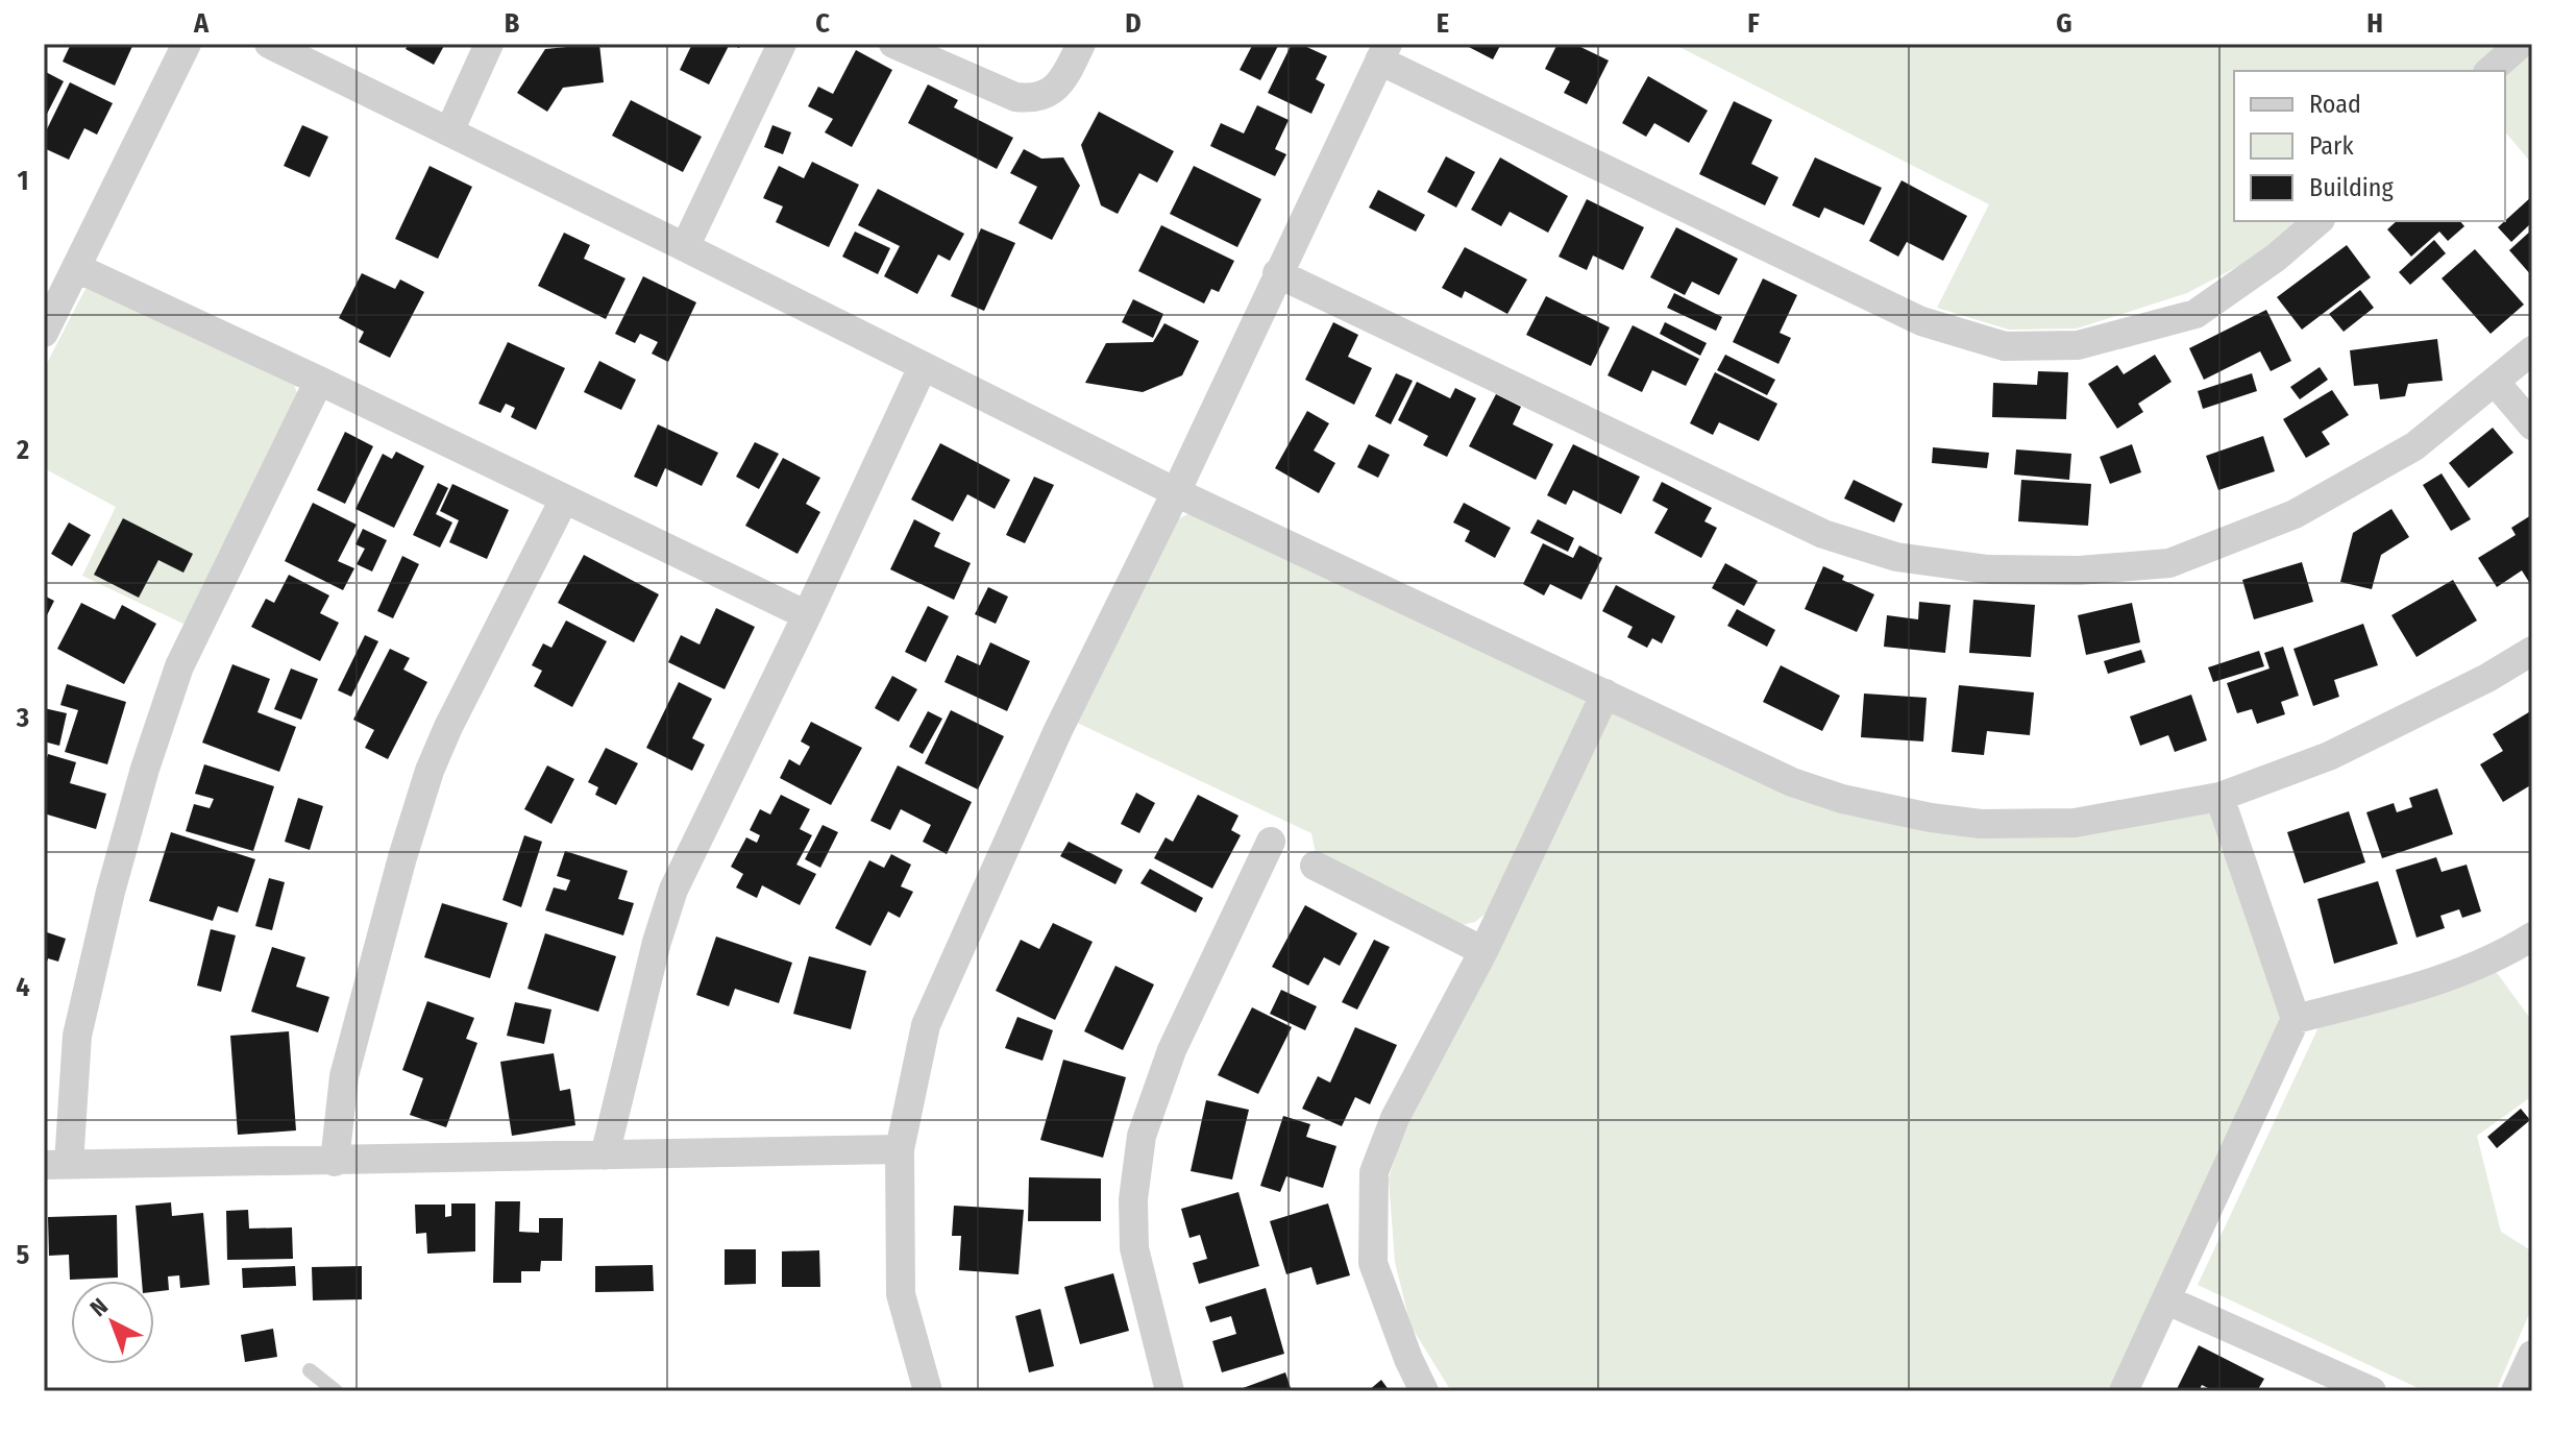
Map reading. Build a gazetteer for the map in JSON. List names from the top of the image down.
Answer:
{
  "legend": ["Road", "Park", "Building"],
  "north": "top left",
  "grid": {
    "columns": [
      "A",
      "B",
      "C",
      "D",
      "E",
      "F",
      "G",
      "H"
    ],
    "rows": [
      "1",
      "2",
      "3",
      "4",
      "5"
    ]
  }
}
